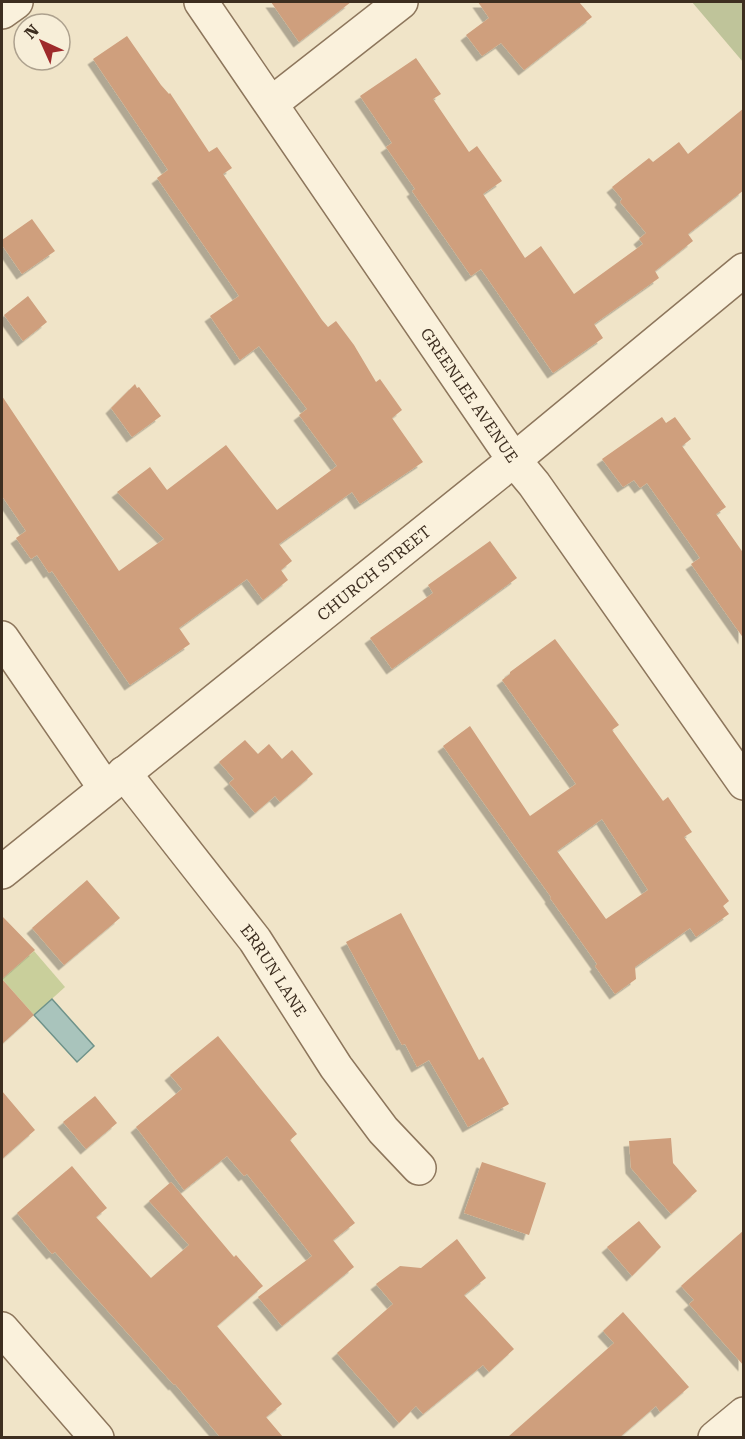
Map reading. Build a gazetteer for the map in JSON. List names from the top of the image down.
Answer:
{
  "streets": {
    "street": ["GREENLEE AVENUE", "CHURCH STREET", "ERRUN LANE"]
  },
  "crossings": [
    ["GREENLEE AVENUE", "CHURCH STREET"],
    ["CHURCH STREET", "ERRUN LANE"]
  ],
  "north": "top left"
}
